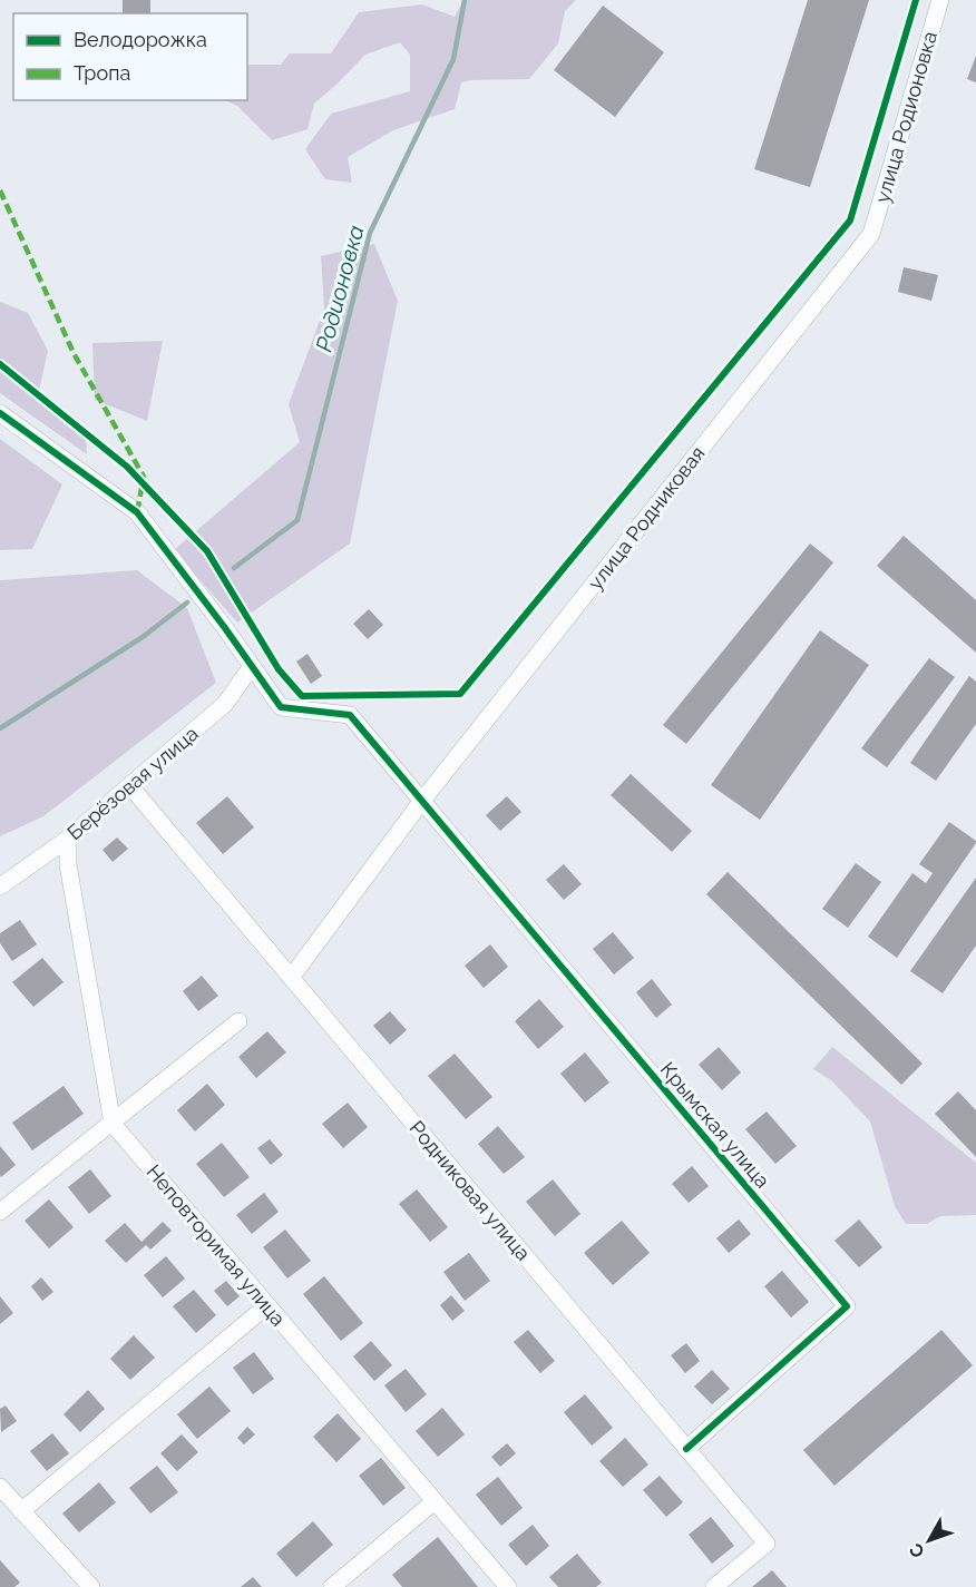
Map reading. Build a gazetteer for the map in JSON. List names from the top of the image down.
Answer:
{
  "streets": {
    "street": [
      "улица Родионовка",
      "улица Родниковая",
      "Берёзовая улица",
      "Крымская улица",
      "Родниковая улица",
      "Неповторимая улица"
    ]
  },
  "crossings": [
    ["улица Родионовка", "улица Родниковая"],
    ["улица Родниковая", "Крымская улица"],
    ["улица Родниковая", "Родниковая улица"],
    ["Берёзовая улица", "Родниковая улица"],
    ["Крымская улица", "Родниковая улица"]
  ],
  "water": ["Родионовка"],
  "legend": ["Велодорожка", "Тропа"],
  "north": "bottom left"
}
